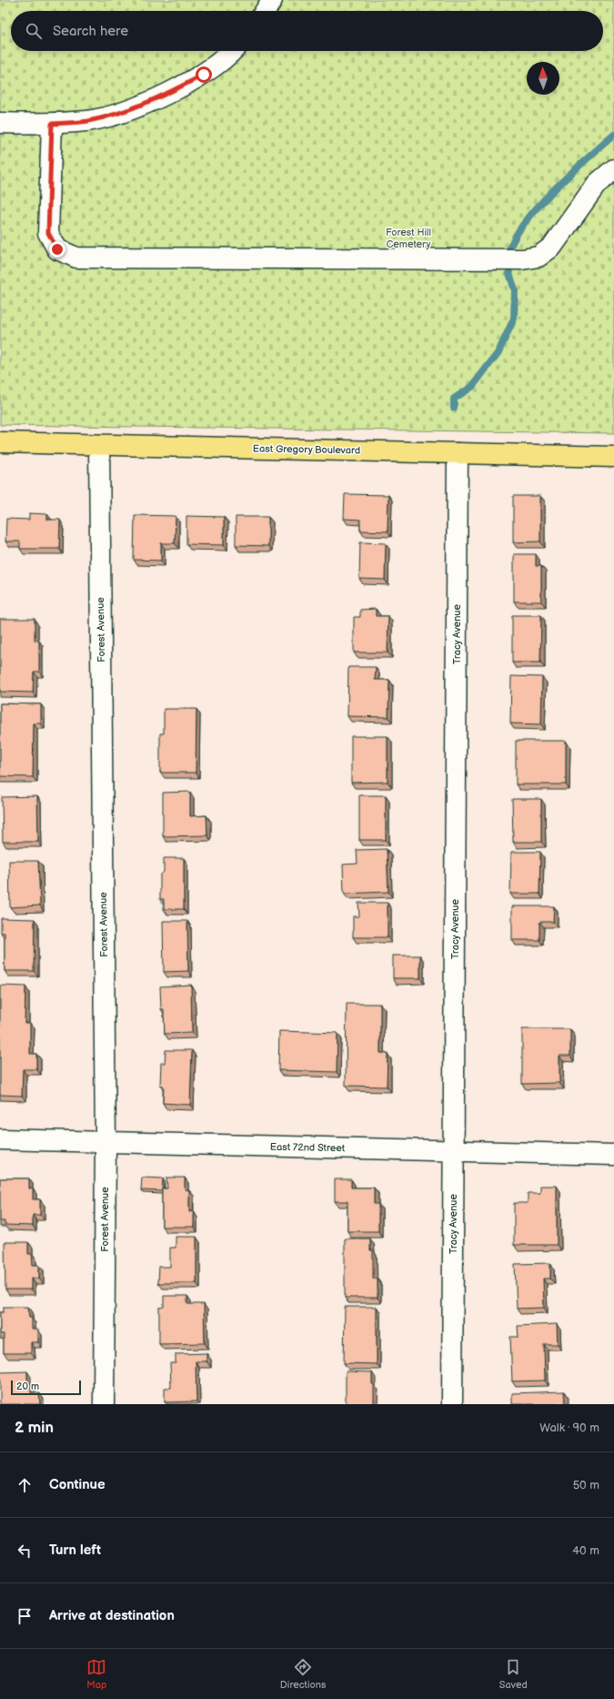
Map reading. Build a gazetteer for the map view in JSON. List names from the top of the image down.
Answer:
{
  "streets": {
    "main road": ["East Gregory Boulevard"],
    "street": ["Forest Avenue", "Tracy Avenue", "East 72nd Street"]
  },
  "crossings": [
    ["East Gregory Boulevard", "Forest Avenue"],
    ["East Gregory Boulevard", "Tracy Avenue"],
    ["Forest Avenue", "East 72nd Street"],
    ["Tracy Avenue", "East 72nd Street"]
  ],
  "parks": ["Forest Hill Cemetery"],
  "scale_bar": "20 m",
  "north": "top",
  "page": {
    "search": "Search here",
    "scale": "20 m",
    "heading": ["2 min", "Walk · 90 m"],
    "list": [
      ["Continue", "50 m"],
      ["Turn left", "40 m"],
      "Arrive at destination"
    ],
    "nav": ["Map", "Directions", "Saved"]
  }
}
